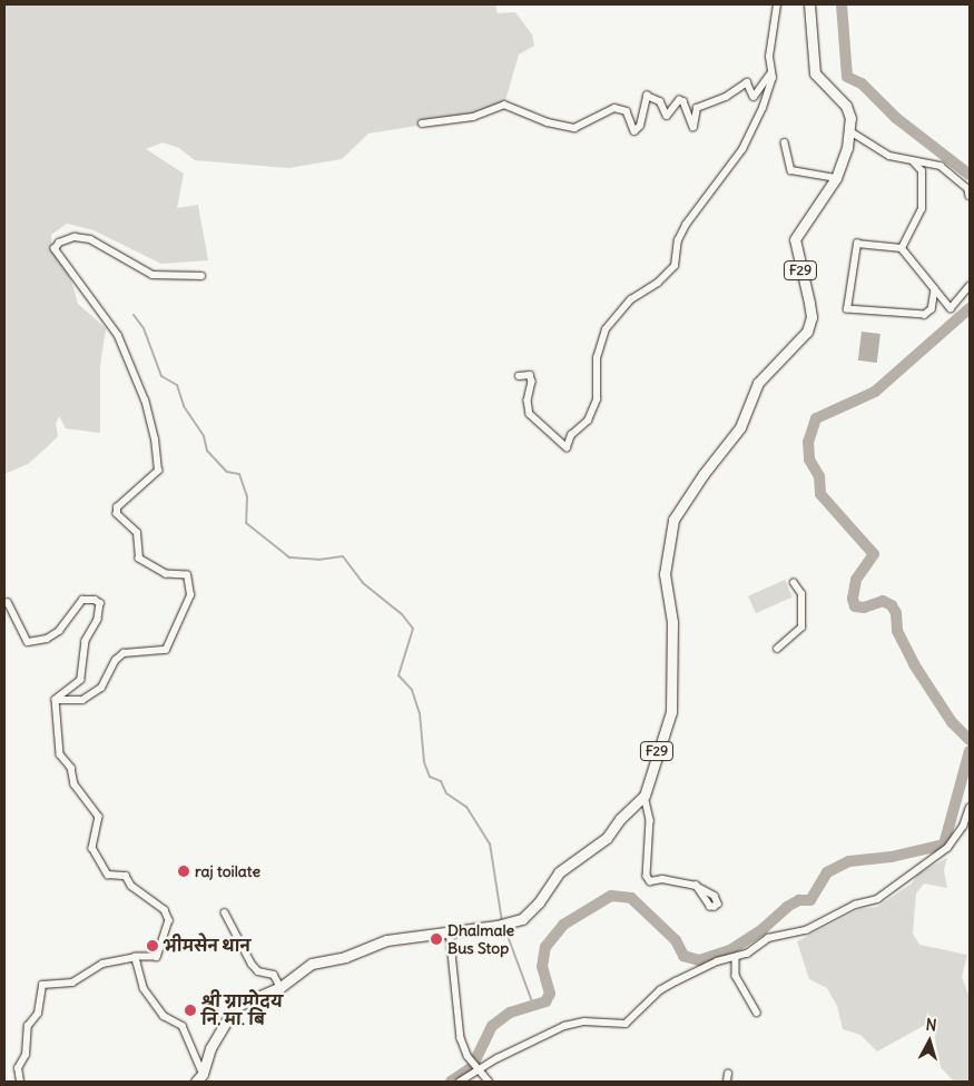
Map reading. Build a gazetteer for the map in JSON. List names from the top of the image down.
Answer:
{
  "streets": {
    "main road": ["F29"]
  },
  "places": [
    "raj toilate",
    "Dhalmale Bus Stop",
    "भीमसेन थान",
    "श्री ग्रामोदय नि. मा. बि"
  ],
  "north": "top"
}
